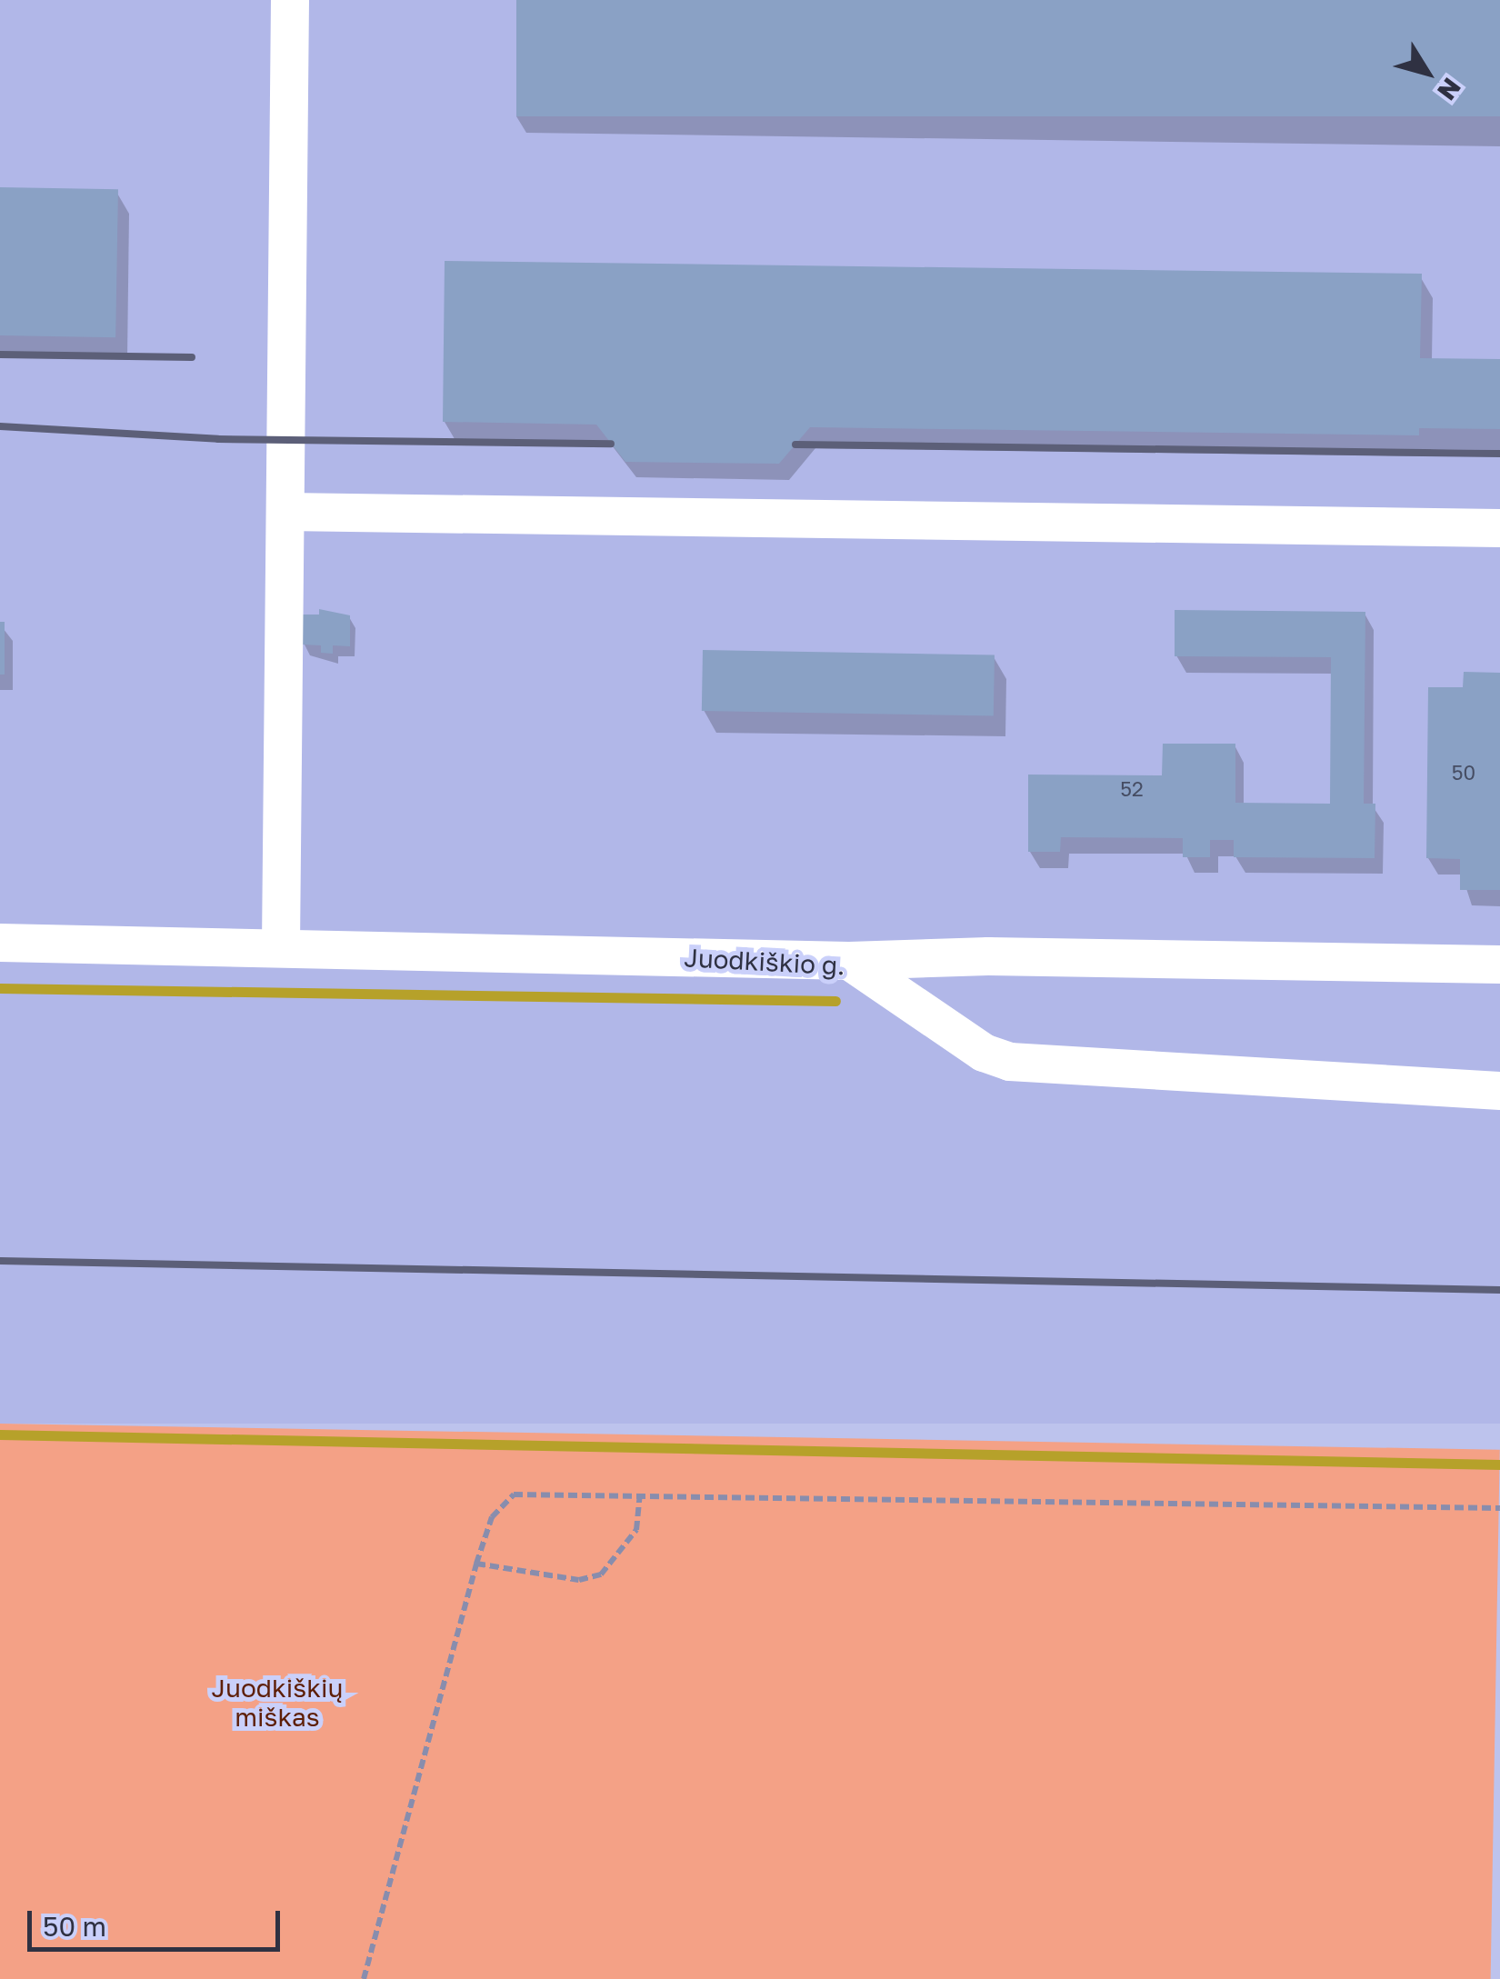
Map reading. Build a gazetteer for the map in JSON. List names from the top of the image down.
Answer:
{
  "streets": {
    "street": ["Juodkiškio g."]
  },
  "parks": ["Juodkiškių miškas"],
  "house_numbers": ["50", "52"],
  "scale_bar": "50 m",
  "north": "bottom right"
}
